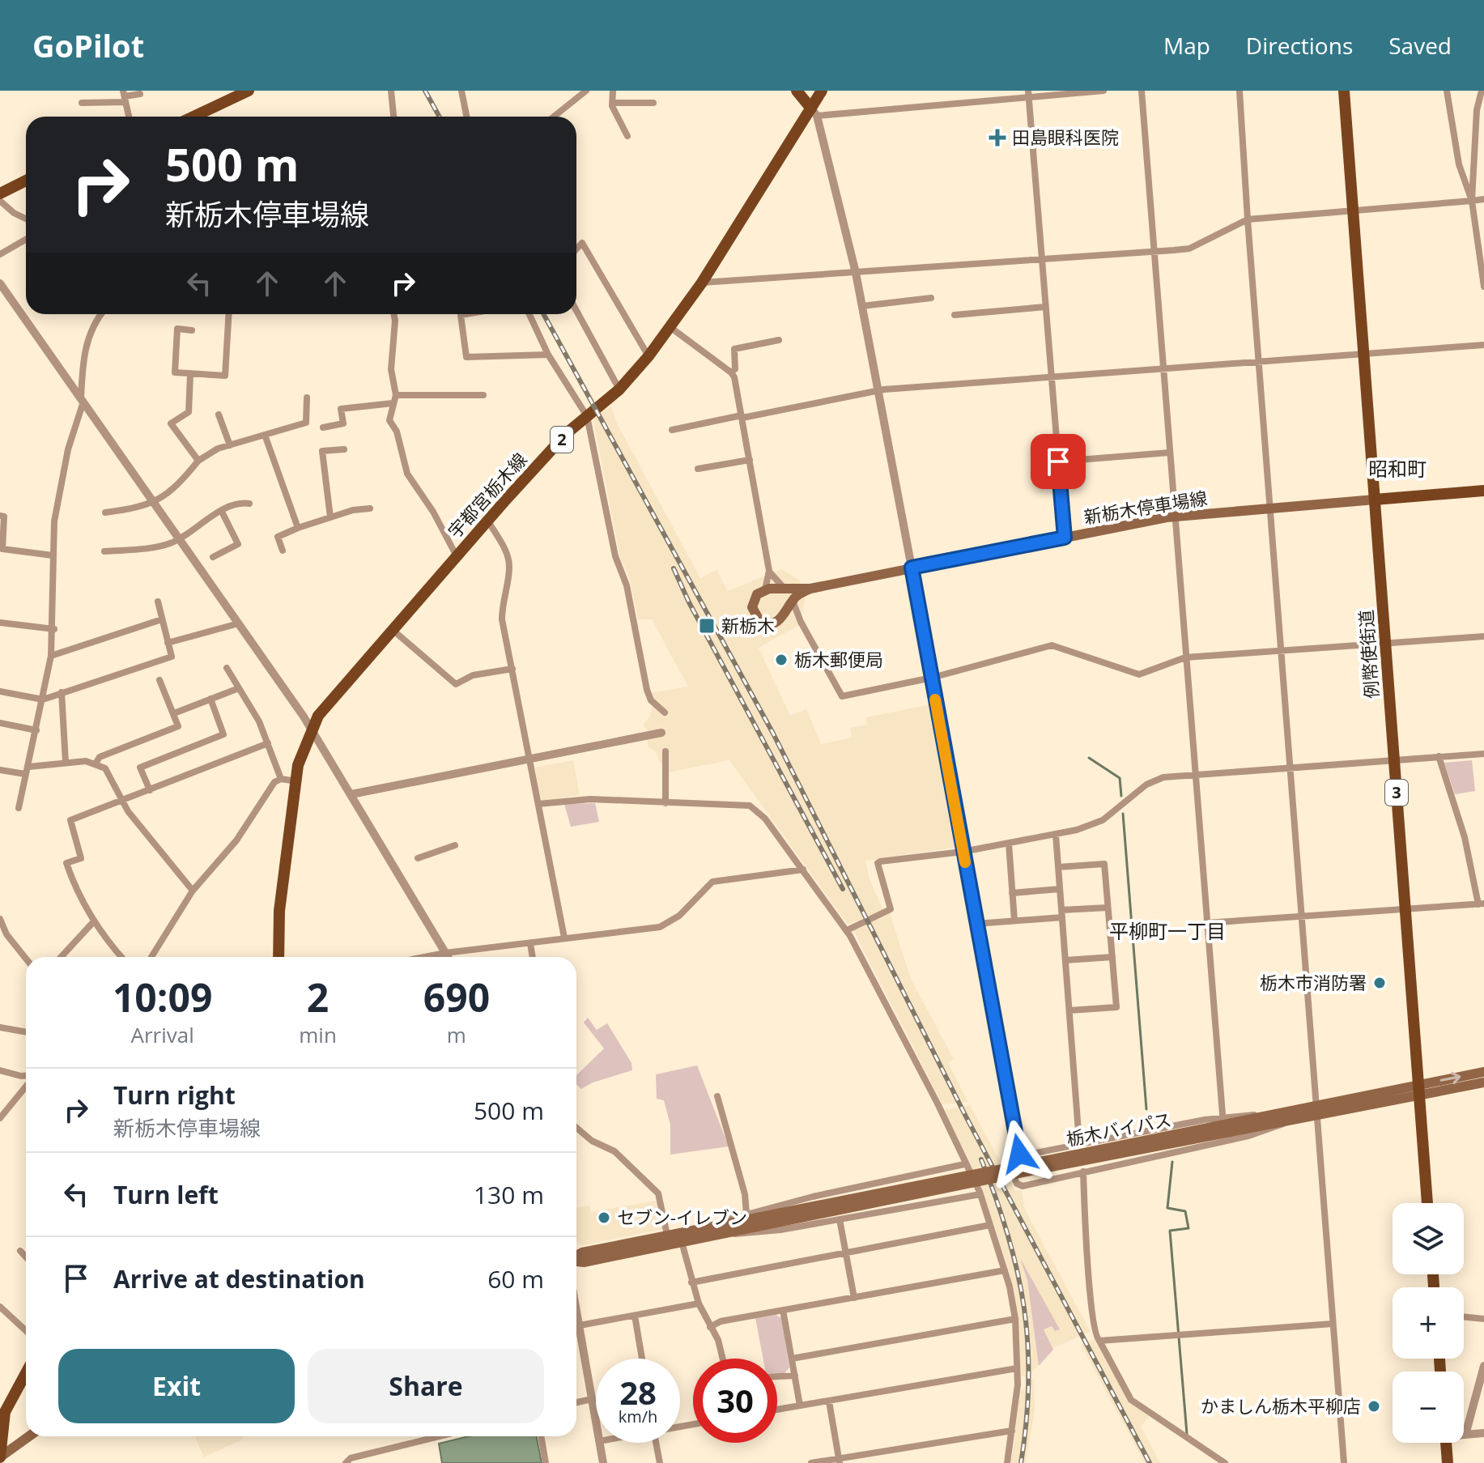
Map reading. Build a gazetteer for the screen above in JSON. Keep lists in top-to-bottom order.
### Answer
{
  "streets": {
    "main road": [
      "2",
      "宇都宮栃木線",
      "新栃木停車場線",
      "例幣使街道",
      "3",
      "栃木バイパス"
    ]
  },
  "crossings": [
    ["新栃木停車場線", "例幣使街道"],
    ["例幣使街道", "栃木バイパス"]
  ],
  "districts": ["昭和町", "平柳町一丁目"],
  "places": {
    "health": ["田島眼科医院"],
    "transit": ["新栃木"],
    "other": [
      "栃木郵便局",
      "栃木市消防署",
      "セブン-イレブン",
      "かましん栃木平柳店"
    ]
  },
  "page": {
    "header": "GoPilot",
    "nav": ["Map", "Directions", "Saved"],
    "turn": ["500 m", "新栃木停車場線"],
    "eta": [
      "10:09",
      "Arrival",
      "2",
      "min",
      "690",
      "m"
    ],
    "list": [
      {
        "name": "Turn right",
        "note": "新栃木停車場線",
        "value": "500 m"
      },
      {
        "name": "Turn left",
        "value": "130 m"
      },
      {
        "name": "Arrive at destination",
        "value": "60 m"
      }
    ],
    "map_buttons": ["+", "−"],
    "buttons": ["Exit", "Share"],
    "speed": "28 km/h",
    "limit": "30"
  }
}
